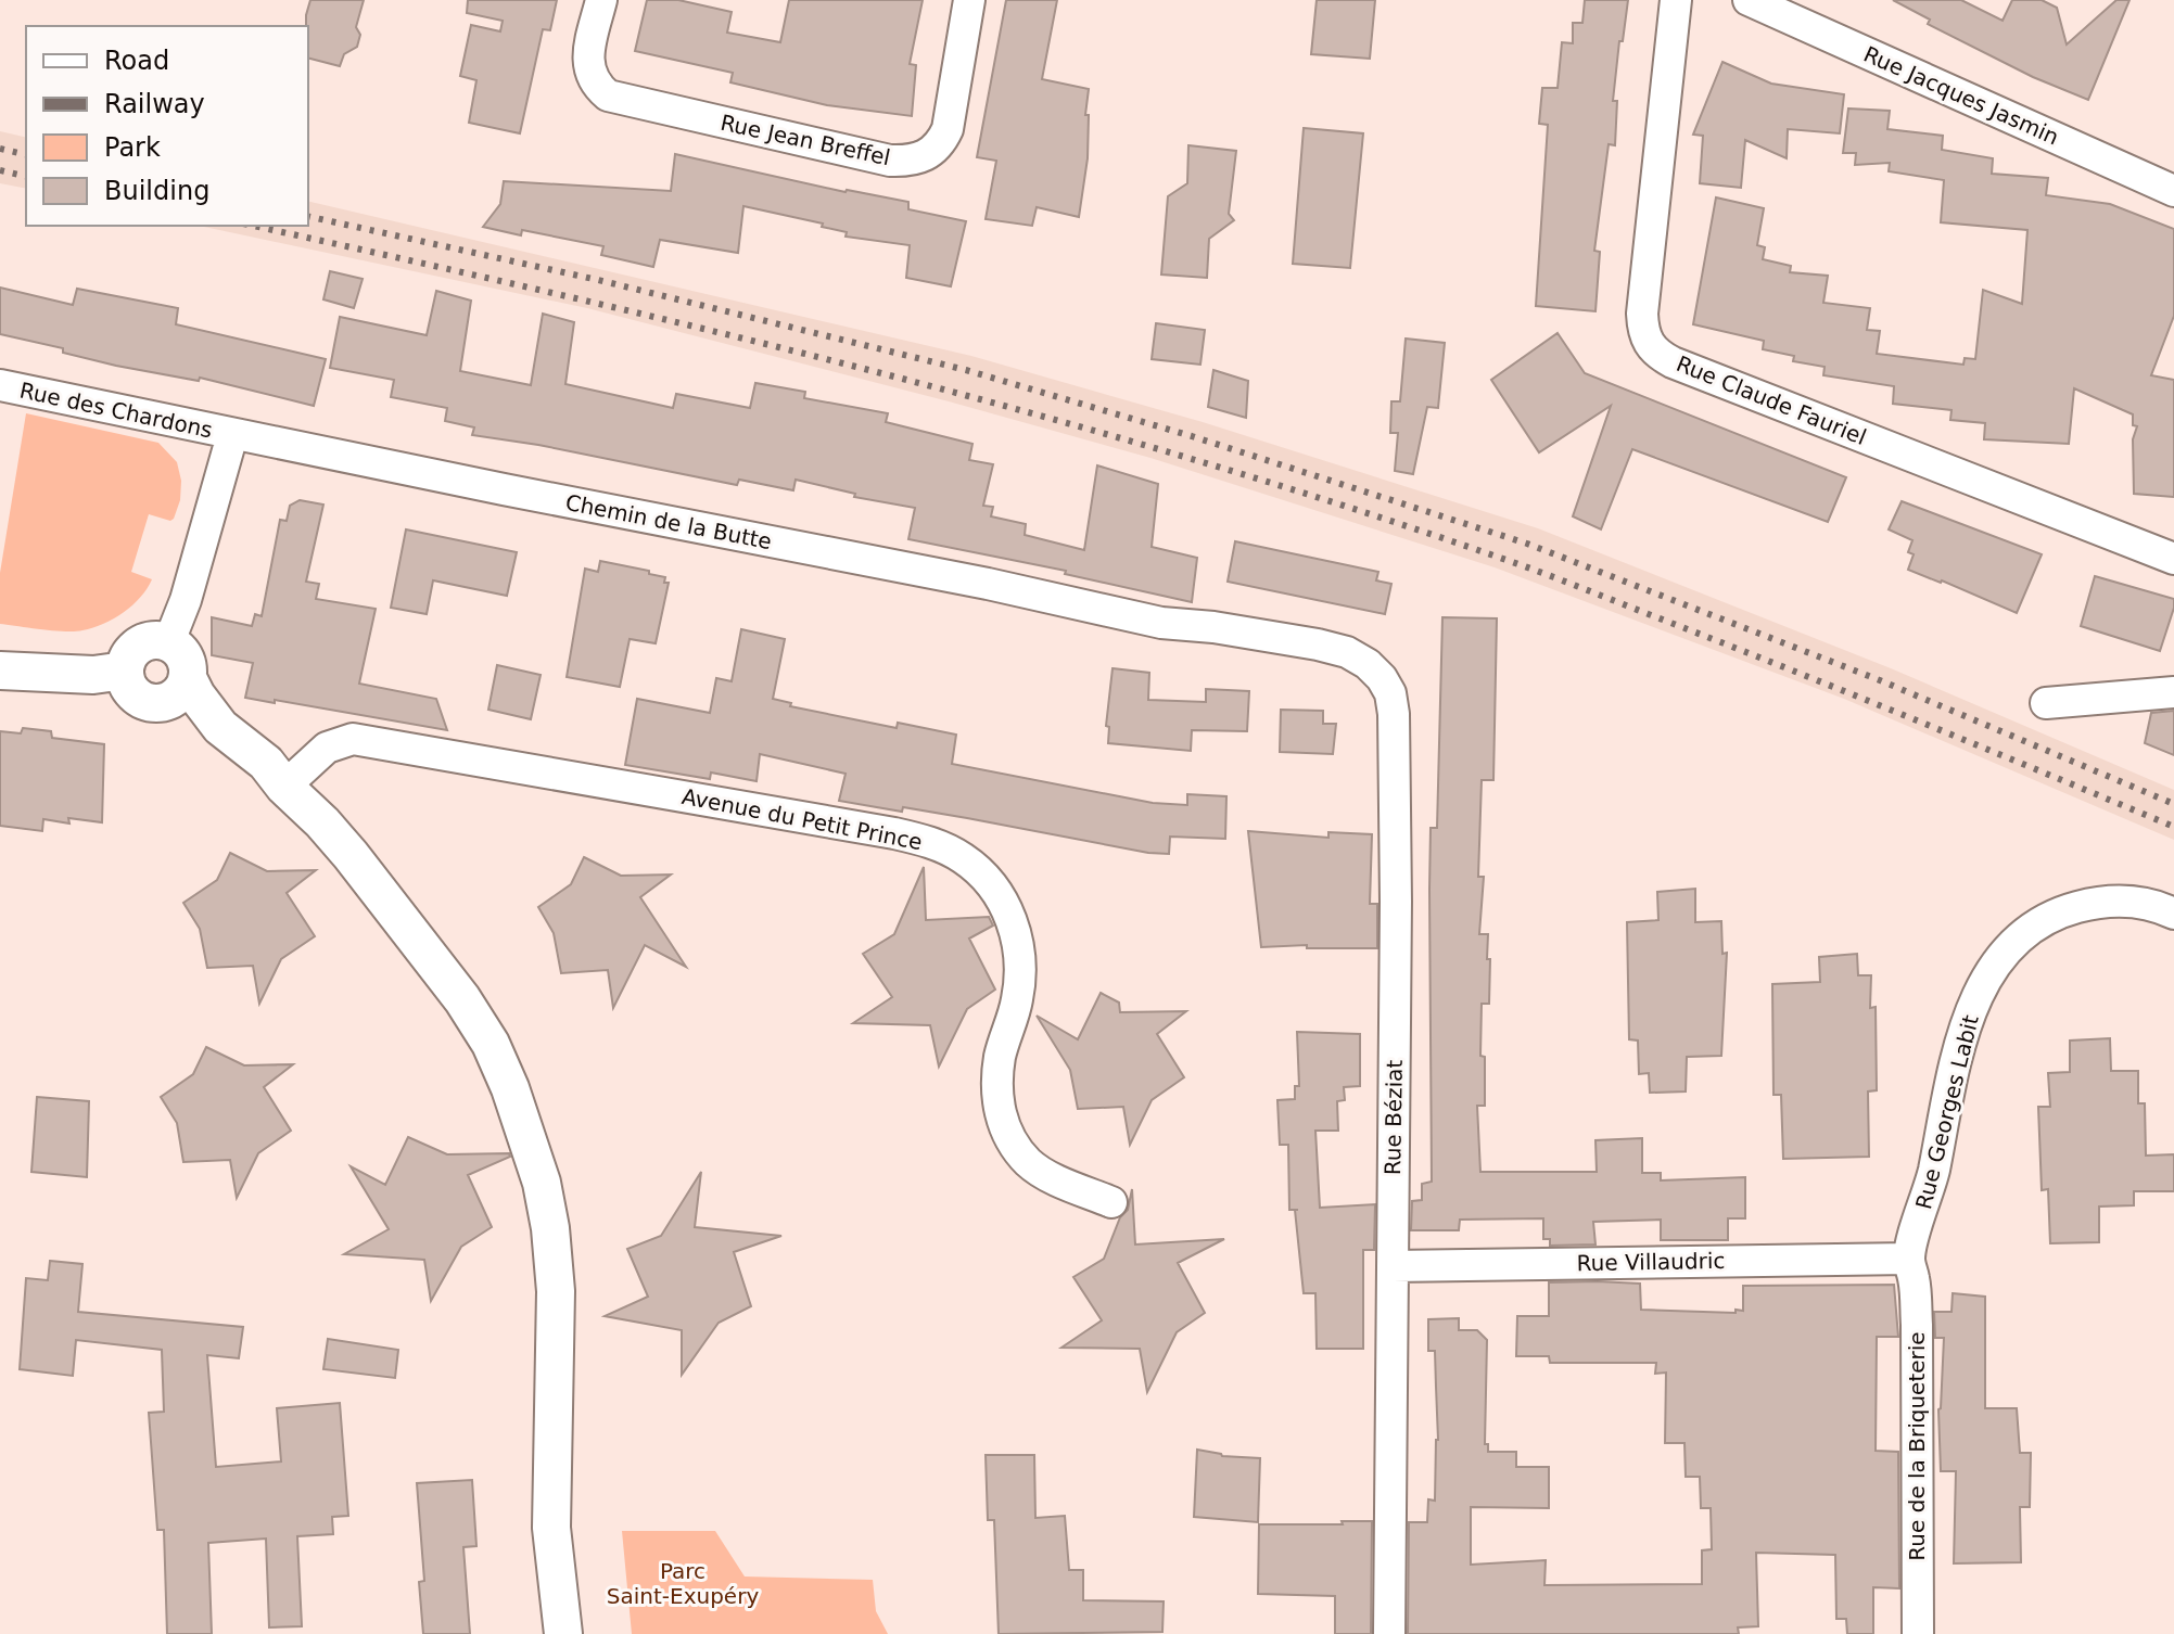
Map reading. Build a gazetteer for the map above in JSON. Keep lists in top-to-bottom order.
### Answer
{
  "streets": {
    "street": [
      "Rue Jacques Jasmin",
      "Rue Jean Breffel",
      "Rue Claude Fauriel",
      "Rue des Chardons",
      "Chemin de la Butte",
      "Avenue du Petit Prince",
      "Rue Georges Labit",
      "Rue Béziat",
      "Rue Villaudric",
      "Rue de la Briqueterie"
    ]
  },
  "crossings": [
    ["Rue des Chardons", "Chemin de la Butte"],
    ["Chemin de la Butte", "Rue Béziat"],
    ["Rue Georges Labit", "Rue Villaudric"],
    ["Rue Georges Labit", "Rue de la Briqueterie"],
    ["Rue Béziat", "Rue Villaudric"],
    ["Rue Villaudric", "Rue de la Briqueterie"]
  ],
  "parks": ["Parc Saint-Exupéry"],
  "legend": [
    "Road",
    "Railway",
    "Park",
    "Building"
  ]
}
